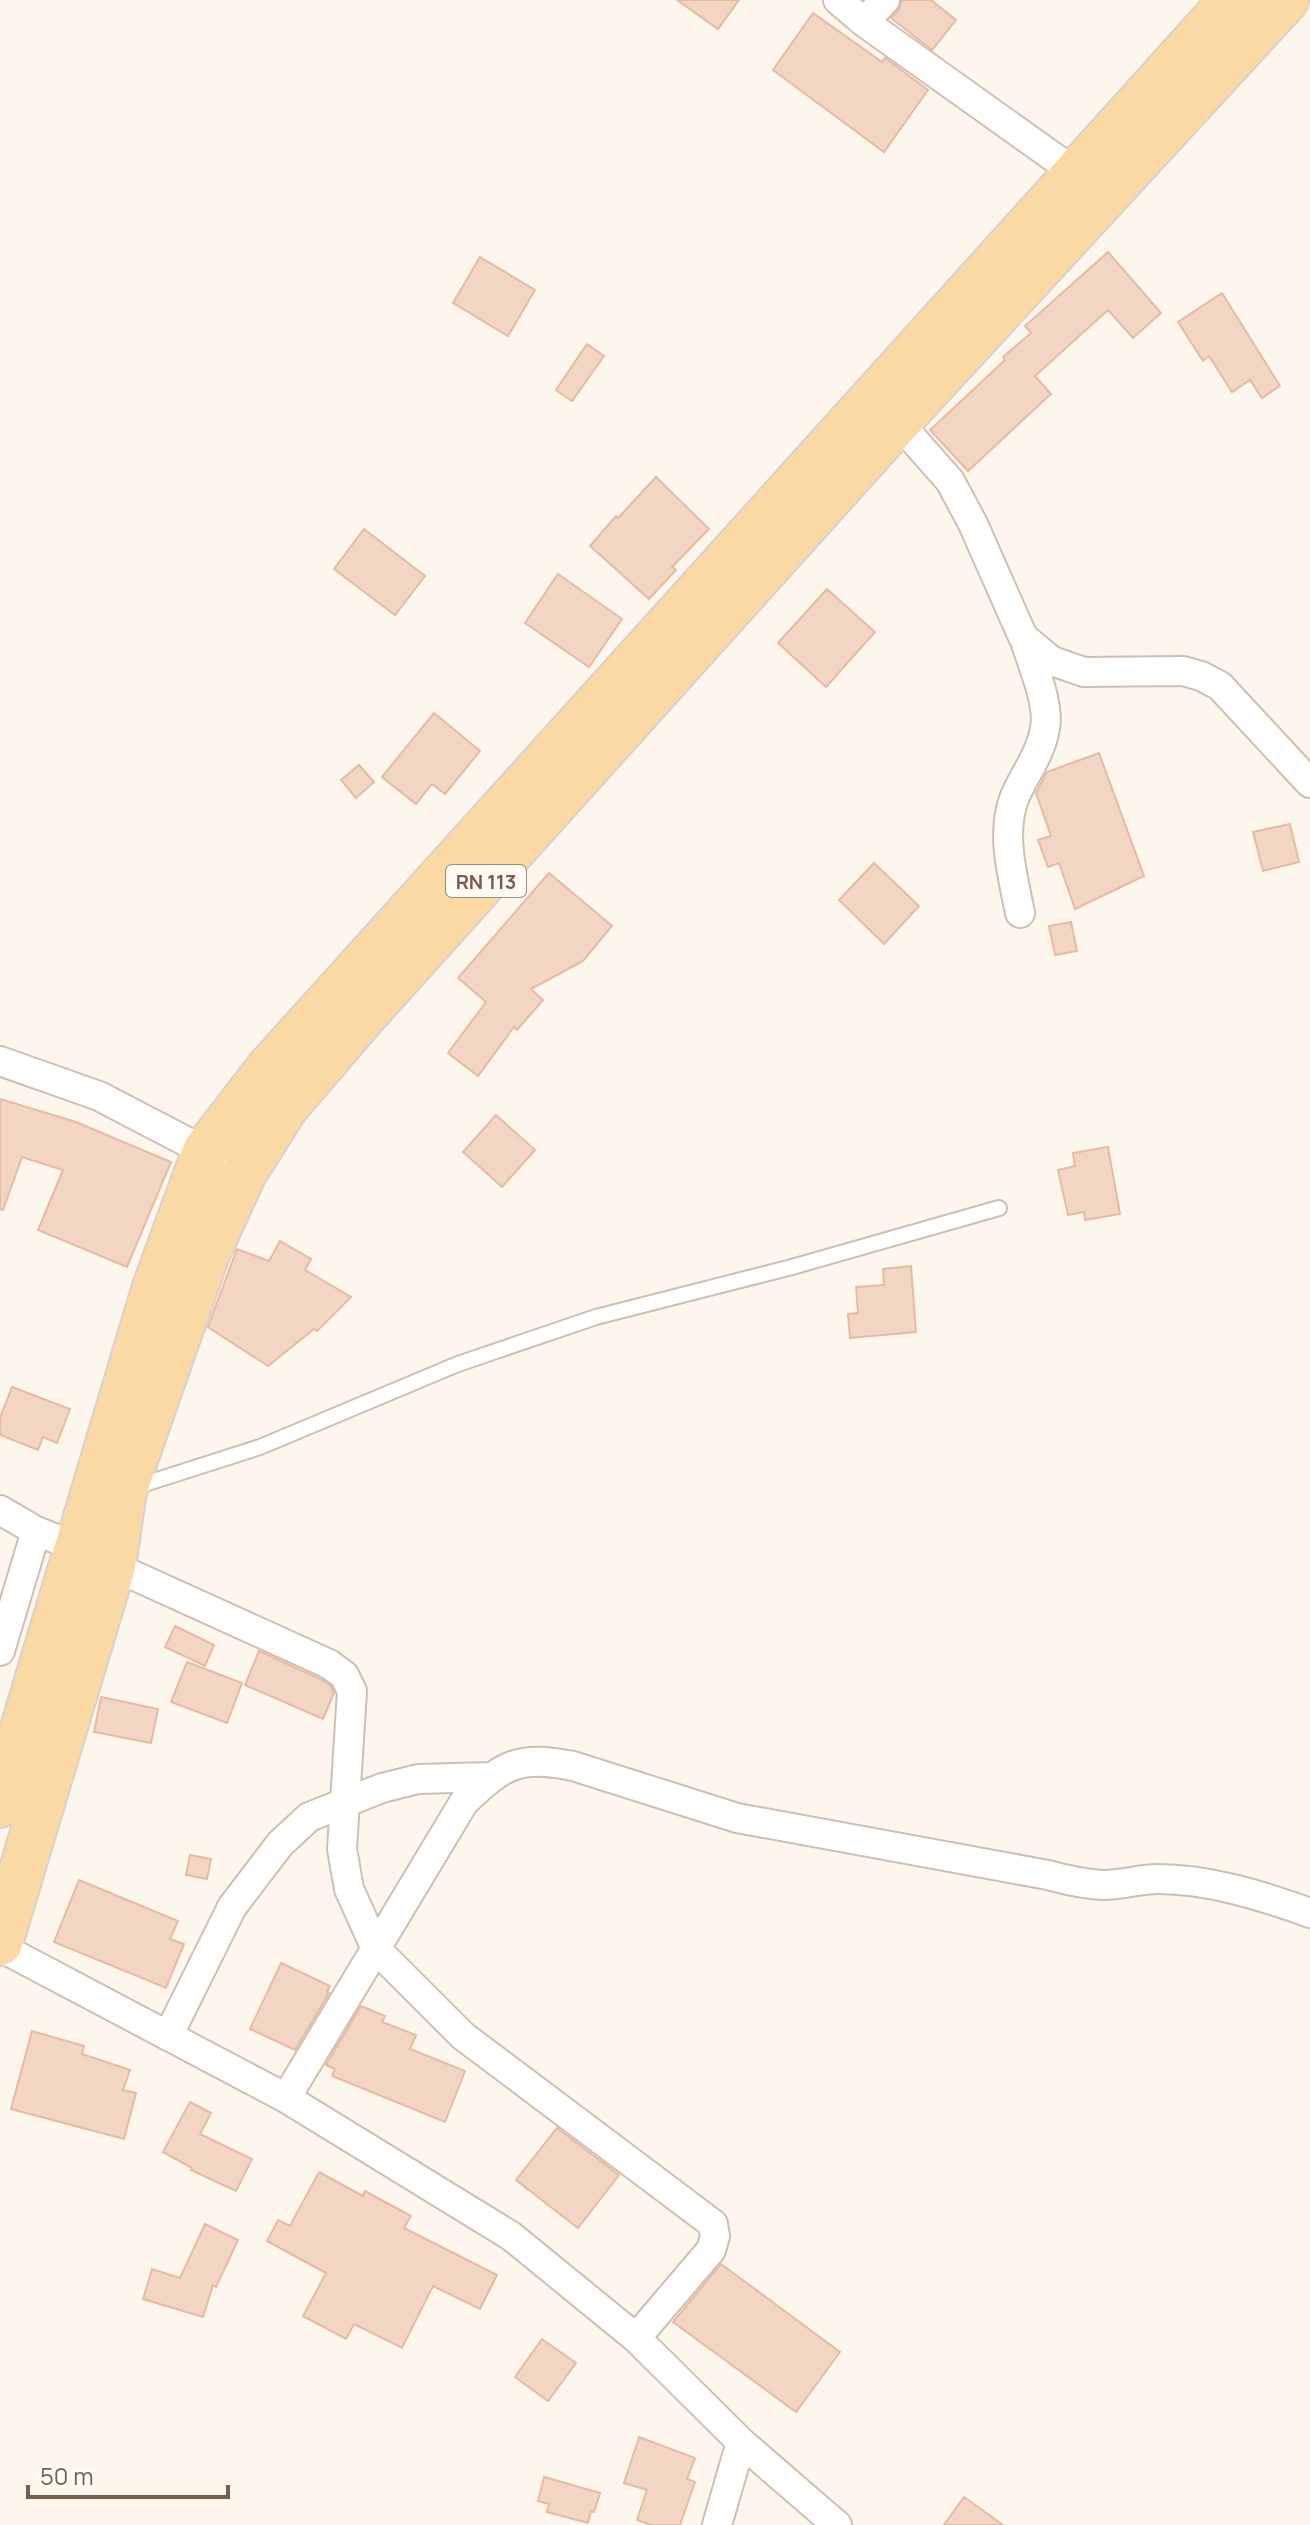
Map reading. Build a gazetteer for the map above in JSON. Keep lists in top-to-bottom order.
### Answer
{
  "streets": {
    "main road": ["RN 113"]
  },
  "scale_bar": "50 m"
}
